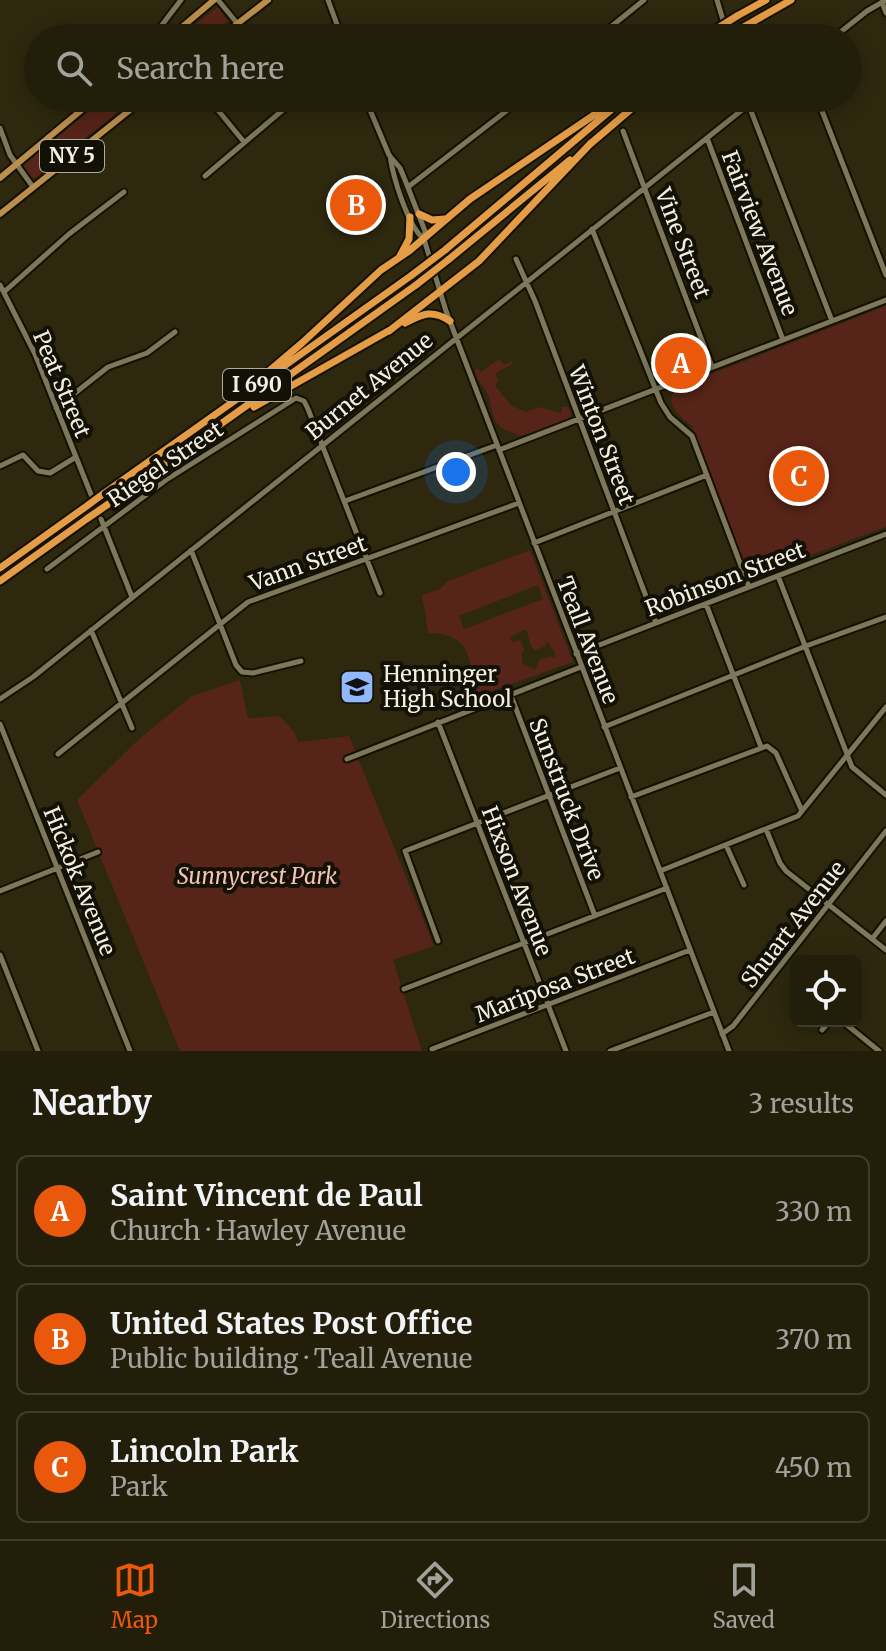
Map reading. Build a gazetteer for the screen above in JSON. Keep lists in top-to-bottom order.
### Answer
{
  "streets": {
    "highway": ["I 690"],
    "main road": ["NY 5"],
    "street": [
      "Fairview Avenue",
      "Vine Street",
      "Peat Street",
      "Burnet Avenue",
      "Winton Street",
      "Riegel Street",
      "Vann Street",
      "Robinson Street",
      "Teall Avenue",
      "Sunstruck Drive",
      "Hickok Avenue",
      "Hixson Avenue",
      "Shuart Avenue",
      "Mariposa Street"
    ]
  },
  "crossings": [
    ["Fairview Avenue", "Burnet Avenue"],
    ["Vine Street", "Burnet Avenue"],
    ["Burnet Avenue", "Winton Street"],
    ["Burnet Avenue", "Riegel Street"],
    ["Burnet Avenue", "Teall Avenue"],
    ["Winton Street", "Robinson Street"],
    ["Vann Street", "Teall Avenue"],
    ["Robinson Street", "Teall Avenue"],
    ["Teall Avenue", "Shuart Avenue"],
    ["Teall Avenue", "Mariposa Street"],
    ["Hixson Avenue", "Mariposa Street"]
  ],
  "parks": ["Sunnycrest Park"],
  "places": {
    "school or university": ["Henninger High School"]
  },
  "page": {
    "search": "Search here",
    "pins": ["B", "A", "C"],
    "heading": ["Nearby", "3 results"],
    "list": [
      {
        "mark": "A",
        "name": "Saint Vincent de Paul",
        "note": "Church · Hawley Avenue",
        "value": "330 m"
      },
      {
        "mark": "B",
        "name": "United States Post Office",
        "note": "Public building · Teall Avenue",
        "value": "370 m"
      },
      {
        "mark": "C",
        "name": "Lincoln Park",
        "note": "Park",
        "value": "450 m"
      }
    ],
    "nav": ["Map", "Directions", "Saved"]
  }
}
